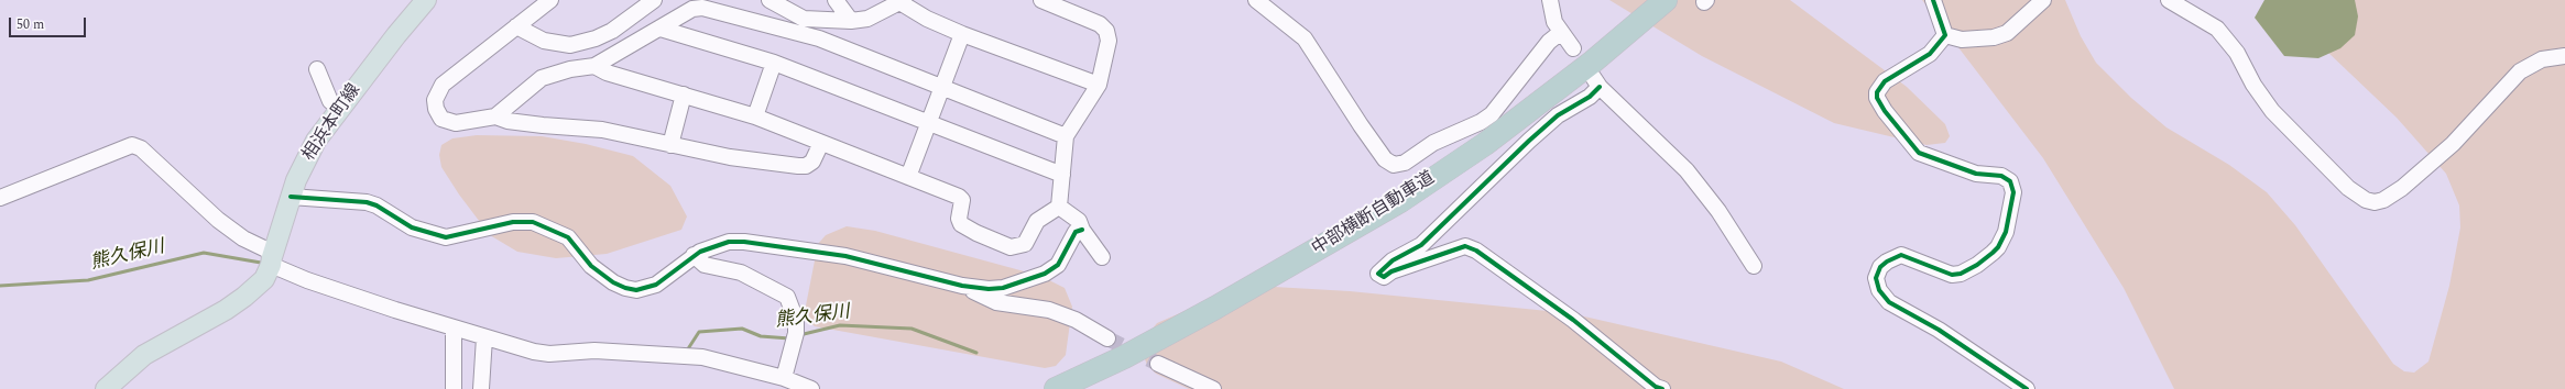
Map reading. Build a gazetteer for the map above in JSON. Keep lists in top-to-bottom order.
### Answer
{
  "streets": {
    "highway": ["中部横断自動車道"],
    "main road": ["相浜本町線"]
  },
  "water": ["熊久保川"],
  "scale_bar": "50 m"
}
